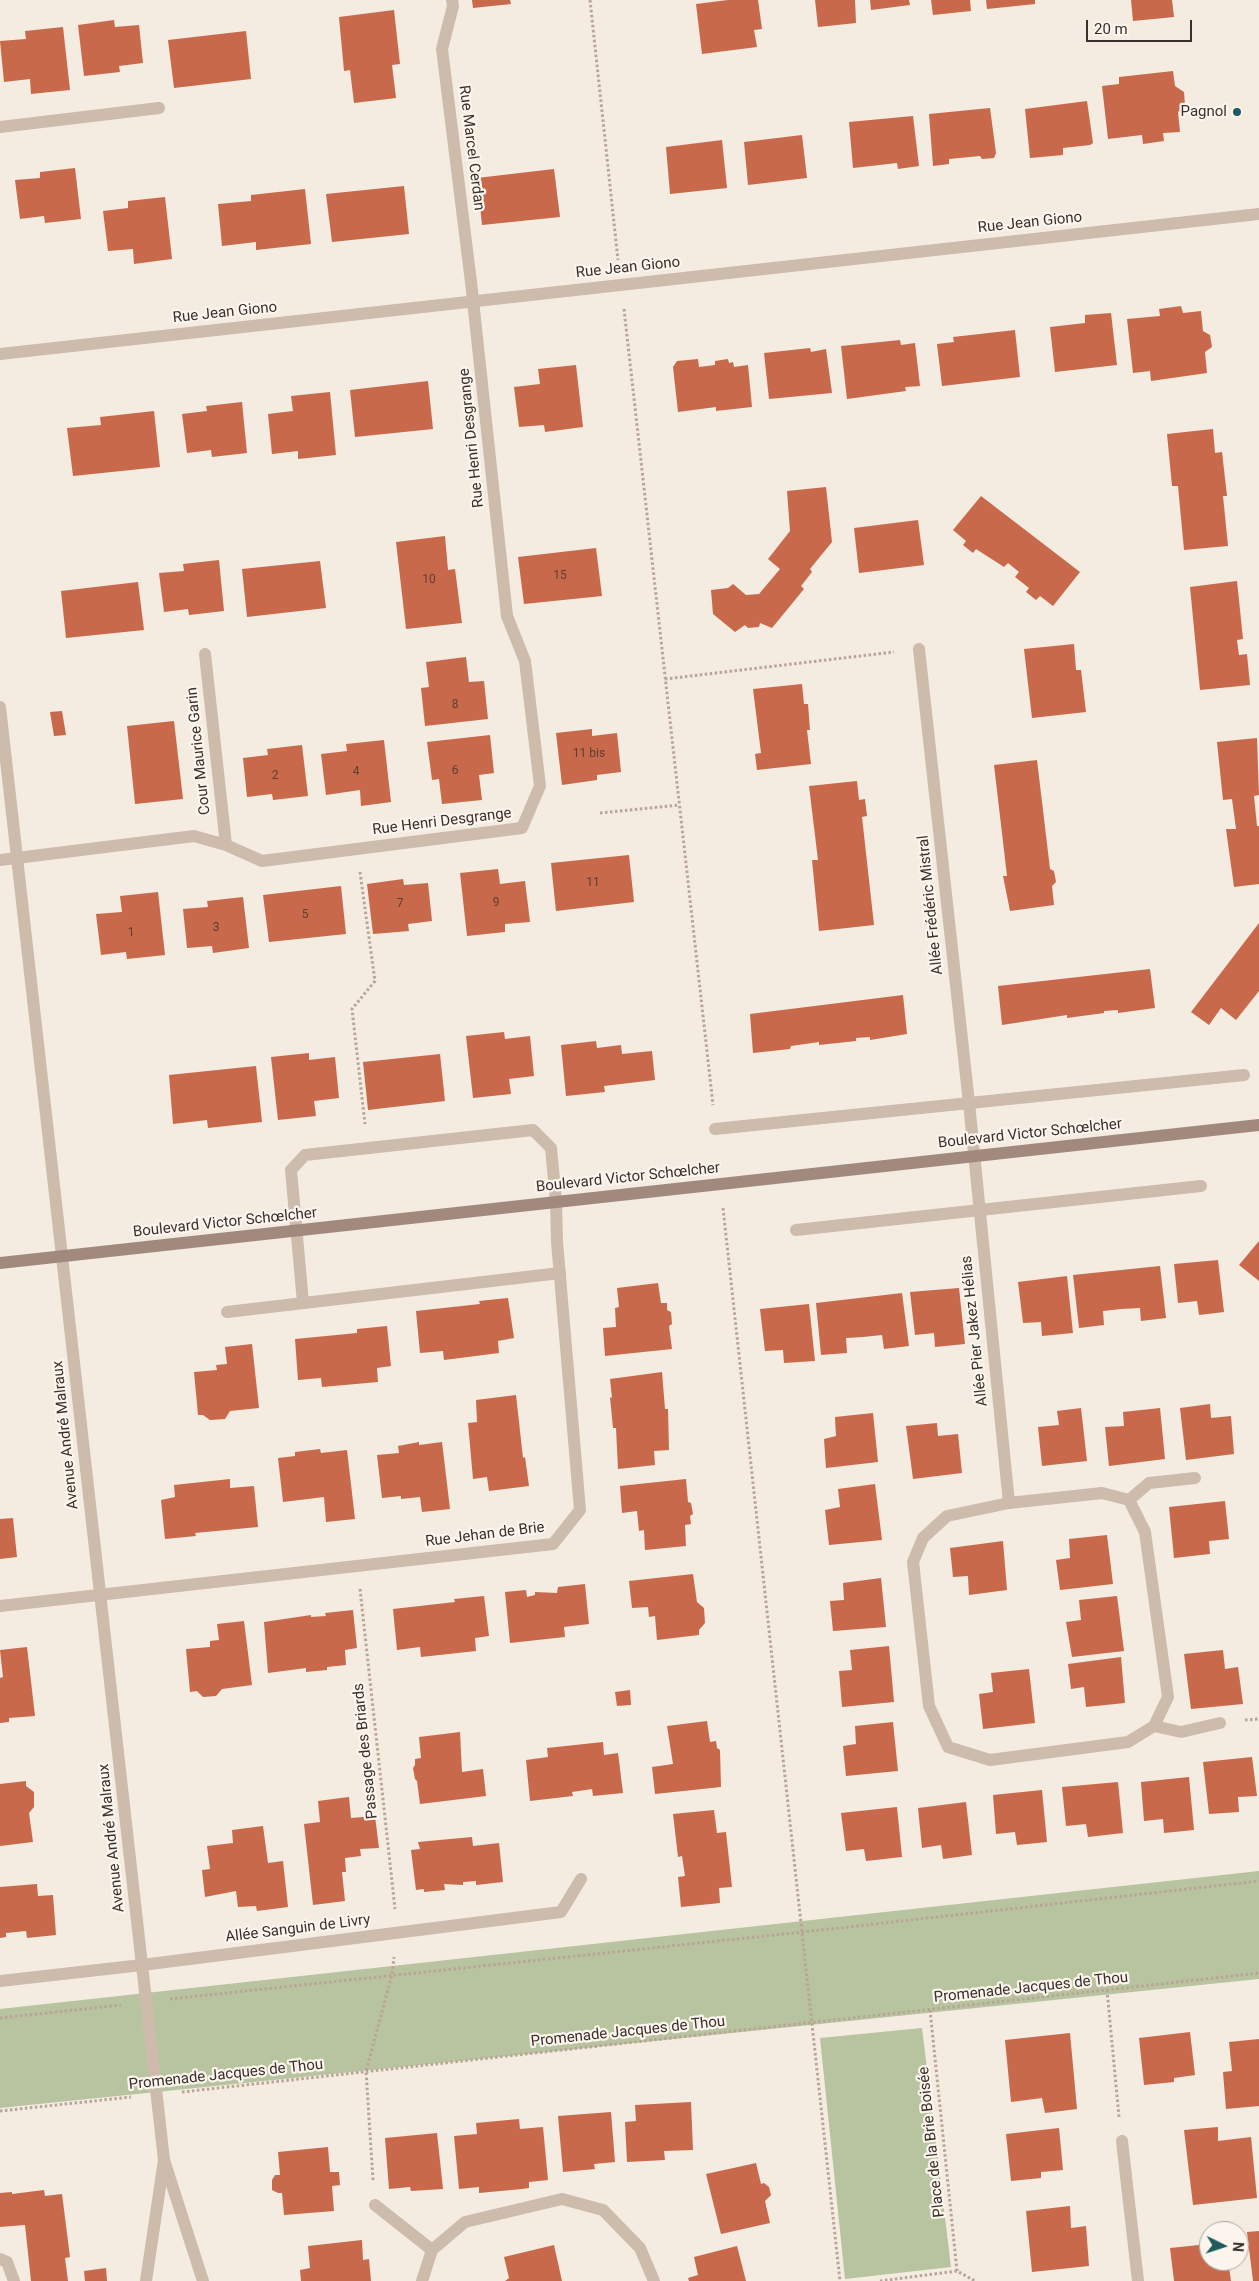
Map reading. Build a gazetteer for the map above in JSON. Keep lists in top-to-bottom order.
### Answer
{
  "streets": {
    "main road": ["Boulevard Victor Schœlcher"],
    "street": [
      "Rue Marcel Cerdan",
      "Rue Jean Giono",
      "Rue Henri Desgrange",
      "Cour Maurice Garin",
      "Allée Frédéric Mistral",
      "Allée Pier Jakez Hélias",
      "Avenue André Malraux",
      "Rue Jehan de Brie",
      "Allée Sanguin de Livry"
    ],
    "path": ["Passage des Briards", "Promenade Jacques de Thou", "Place de la Brie Boisée"]
  },
  "crossings": [
    ["Rue Marcel Cerdan", "Rue Jean Giono"],
    ["Rue Marcel Cerdan", "Rue Henri Desgrange"],
    ["Rue Jean Giono", "Rue Henri Desgrange"],
    ["Rue Henri Desgrange", "Cour Maurice Garin"],
    ["Rue Henri Desgrange", "Avenue André Malraux"],
    ["Allée Frédéric Mistral", "Boulevard Victor Schœlcher"],
    ["Allée Frédéric Mistral", "Allée Pier Jakez Hélias"],
    ["Boulevard Victor Schœlcher", "Allée Pier Jakez Hélias"],
    ["Boulevard Victor Schœlcher", "Avenue André Malraux"],
    ["Boulevard Victor Schœlcher", "Rue Jehan de Brie"],
    ["Avenue André Malraux", "Rue Jehan de Brie"],
    ["Avenue André Malraux", "Allée Sanguin de Livry"],
    ["Avenue André Malraux", "Promenade Jacques de Thou"],
    ["Rue Jehan de Brie", "Passage des Briards"],
    ["Passage des Briards", "Allée Sanguin de Livry"],
    ["Passage des Briards", "Promenade Jacques de Thou"],
    ["Promenade Jacques de Thou", "Place de la Brie Boisée"]
  ],
  "places": ["Pagnol"],
  "house_numbers": [
    "15",
    "10",
    "8",
    "11 bis",
    "6",
    "4",
    "2",
    "11",
    "9",
    "7",
    "5",
    "3",
    "1"
  ],
  "scale_bar": "20 m",
  "north": "right"
}
